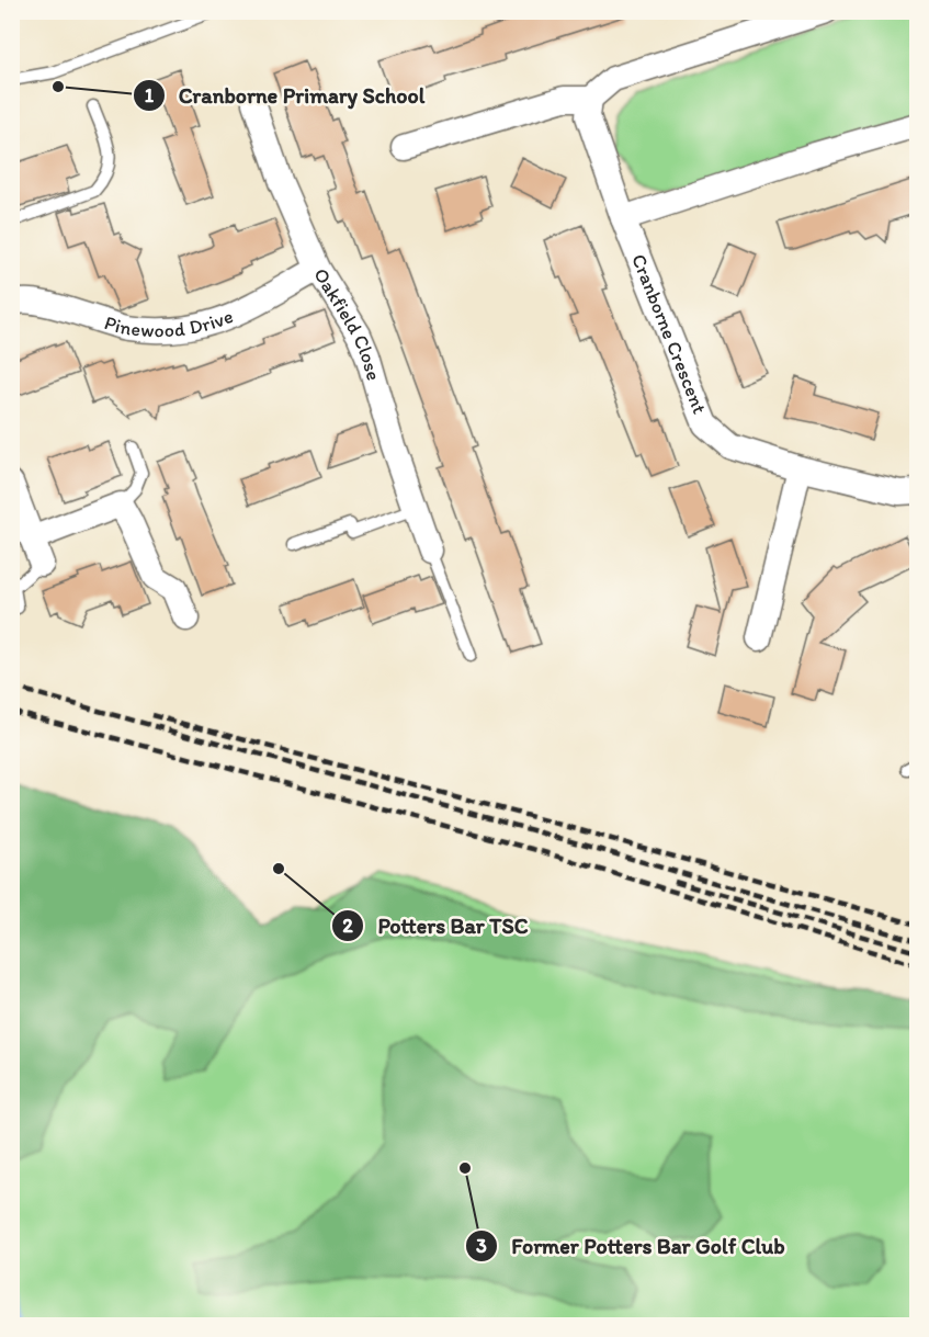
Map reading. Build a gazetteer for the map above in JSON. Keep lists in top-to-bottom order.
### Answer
{
  "streets": {
    "street": ["Pinewood Drive", "Oakfield Close", "Cranborne Crescent"]
  },
  "crossings": [
    ["Pinewood Drive", "Oakfield Close"]
  ],
  "places": ["Cranborne Primary School", "Potters Bar TSC", "Former Potters Bar Golf Club"]
}
